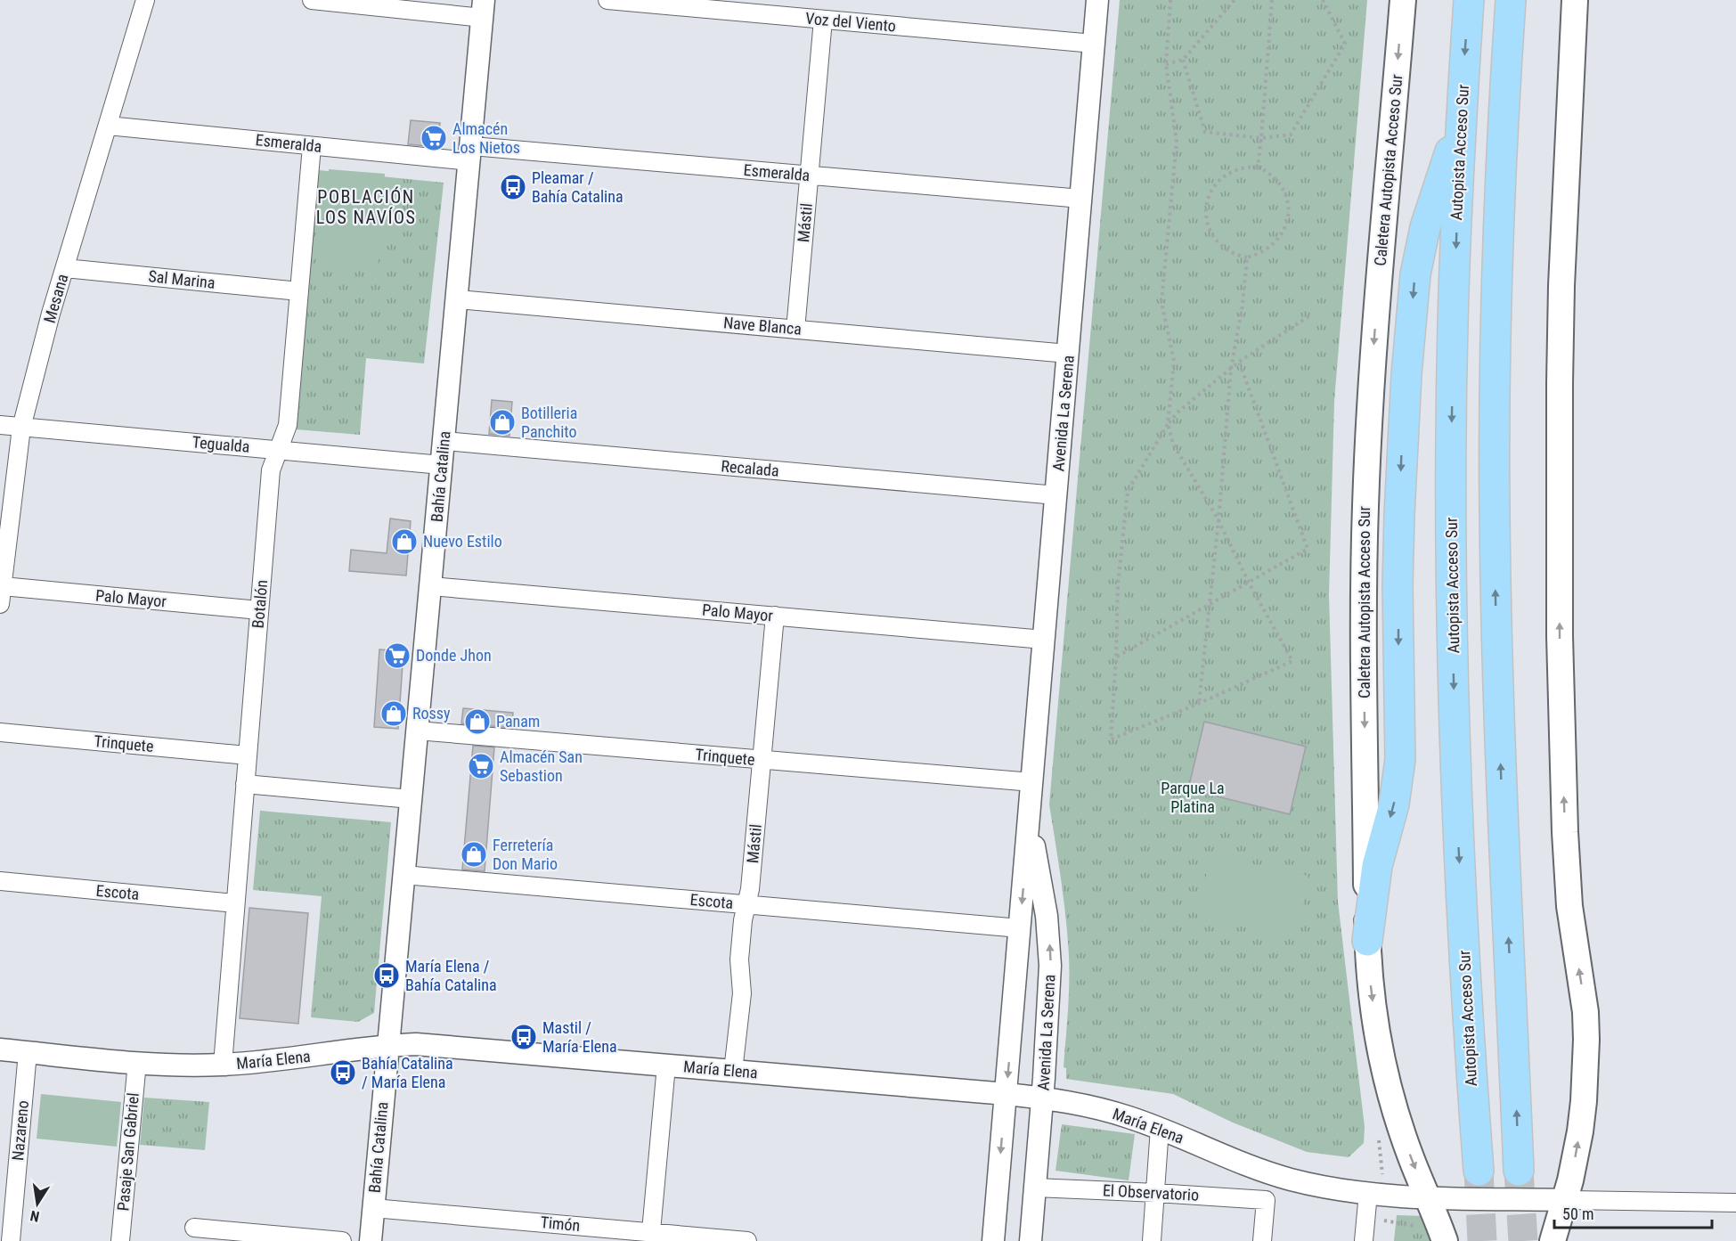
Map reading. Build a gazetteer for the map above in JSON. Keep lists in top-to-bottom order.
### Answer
{
  "streets": {
    "highway": ["Autopista Acceso Sur"],
    "main road": ["Caletera Autopista Acceso Sur"],
    "street": [
      "Voz del Viento",
      "Esmeralda",
      "Mástil",
      "Sal Marina",
      "Mesana",
      "Nave Blanca",
      "Avenida La Serena",
      "Tegualda",
      "Recalada",
      "Bahía Catalina",
      "Palo Mayor",
      "Botalón",
      "Trinquete",
      "Escota",
      "María Elena",
      "Nazareno",
      "Pasaje San Gabriel",
      "El Observatorio",
      "Timón"
    ]
  },
  "crossings": [
    ["Voz del Viento", "Mástil"],
    ["Voz del Viento", "Avenida La Serena"],
    ["Esmeralda", "Mástil"],
    ["Esmeralda", "Mesana"],
    ["Esmeralda", "Avenida La Serena"],
    ["Esmeralda", "Bahía Catalina"],
    ["Esmeralda", "Botalón"],
    ["Caletera Autopista Acceso Sur", "María Elena"],
    ["Mástil", "Nave Blanca"],
    ["Mástil", "Palo Mayor"],
    ["Mástil", "Trinquete"],
    ["Mástil", "Escota"],
    ["Mástil", "María Elena"],
    ["Sal Marina", "Mesana"],
    ["Sal Marina", "Botalón"],
    ["Mesana", "Tegualda"],
    ["Mesana", "Palo Mayor"],
    ["Nave Blanca", "Avenida La Serena"],
    ["Nave Blanca", "Bahía Catalina"],
    ["Avenida La Serena", "Recalada"],
    ["Avenida La Serena", "Palo Mayor"],
    ["Avenida La Serena", "Trinquete"],
    ["Avenida La Serena", "Escota"],
    ["Avenida La Serena", "María Elena"],
    ["Avenida La Serena", "El Observatorio"],
    ["Tegualda", "Bahía Catalina"],
    ["Tegualda", "Botalón"],
    ["Recalada", "Bahía Catalina"],
    ["Bahía Catalina", "Palo Mayor"],
    ["Bahía Catalina", "Trinquete"],
    ["Bahía Catalina", "Escota"],
    ["Bahía Catalina", "María Elena"],
    ["Bahía Catalina", "Timón"],
    ["Palo Mayor", "Botalón"],
    ["Botalón", "Trinquete"],
    ["Botalón", "Escota"],
    ["Botalón", "María Elena"],
    ["María Elena", "Nazareno"],
    ["María Elena", "Pasaje San Gabriel"]
  ],
  "districts": ["POBLACIÓN LOS NAVÍOS"],
  "parks": ["Parque La Platina"],
  "places": {
    "supermarket": ["Almacén Los Nietos", "Donde Jhon", "Almacén San Sebastion"],
    "bus stop": [
      "Pleamar / Bahía Catalina",
      "María Elena / Bahía Catalina",
      "Mastil / María Elena",
      "Bahía Catalina / María Elena"
    ],
    "shop": [
      "Botilleria Panchito",
      "Nuevo Estilo",
      "Rossy",
      "Panam",
      "Ferretería Don Mario"
    ]
  },
  "scale_bar": "50 m",
  "north": "bottom"
}
